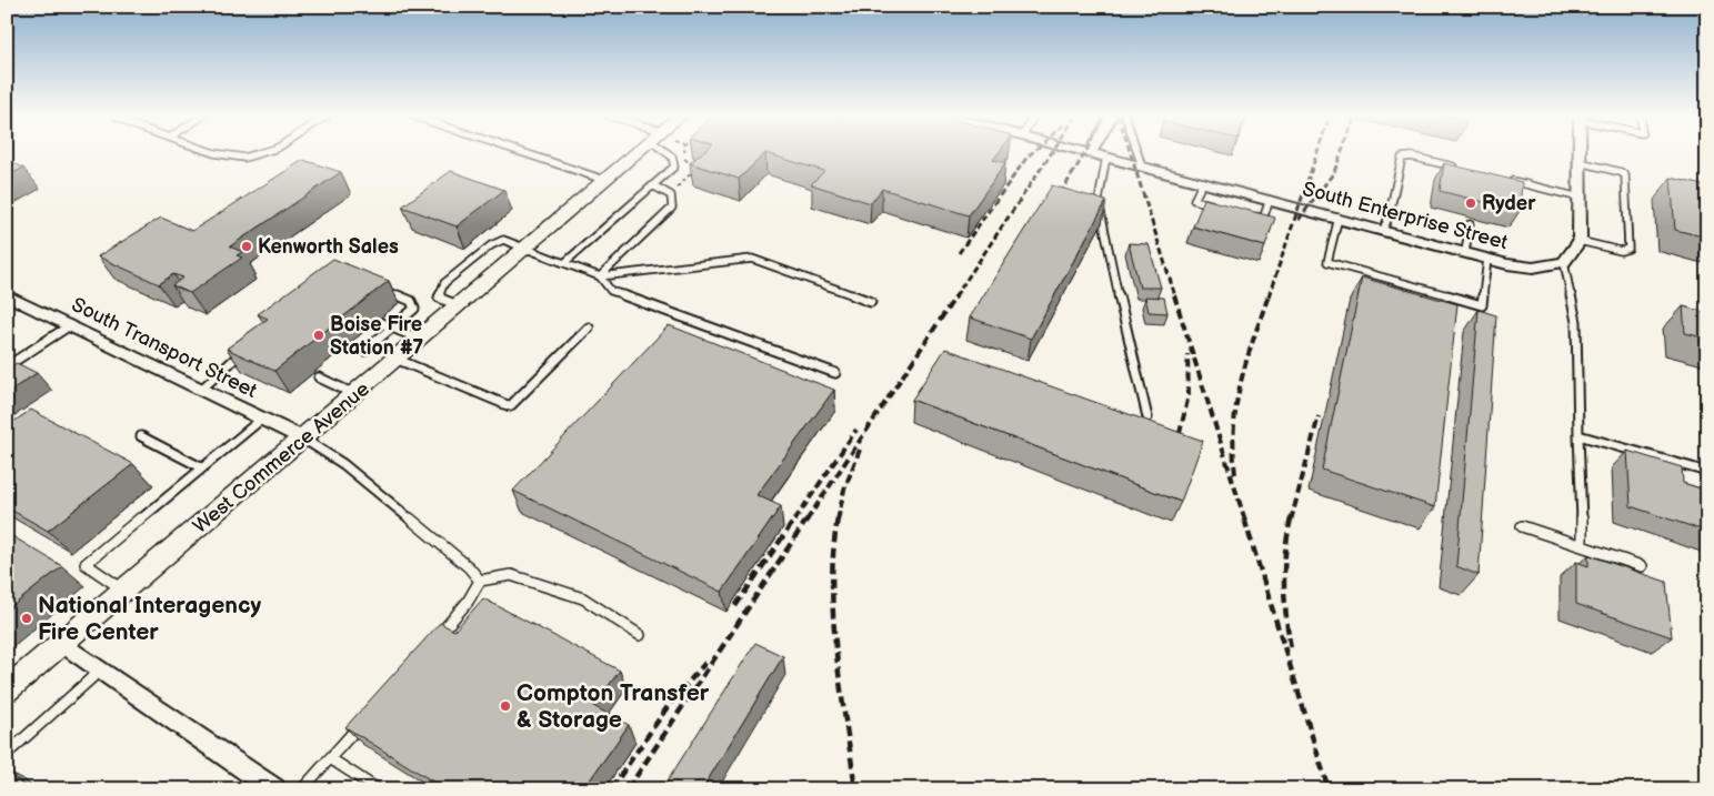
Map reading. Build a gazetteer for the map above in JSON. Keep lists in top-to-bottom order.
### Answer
{
  "streets": {
    "street": ["South Enterprise Street", "South Transport Street", "West Commerce Avenue"]
  },
  "crossings": [
    ["South Transport Street", "West Commerce Avenue"]
  ],
  "places": [
    "Ryder",
    "Kenworth Sales",
    "Boise Fire Station #7",
    "National Interagency Fire Center",
    "Compton Transfer & Storage"
  ]
}
